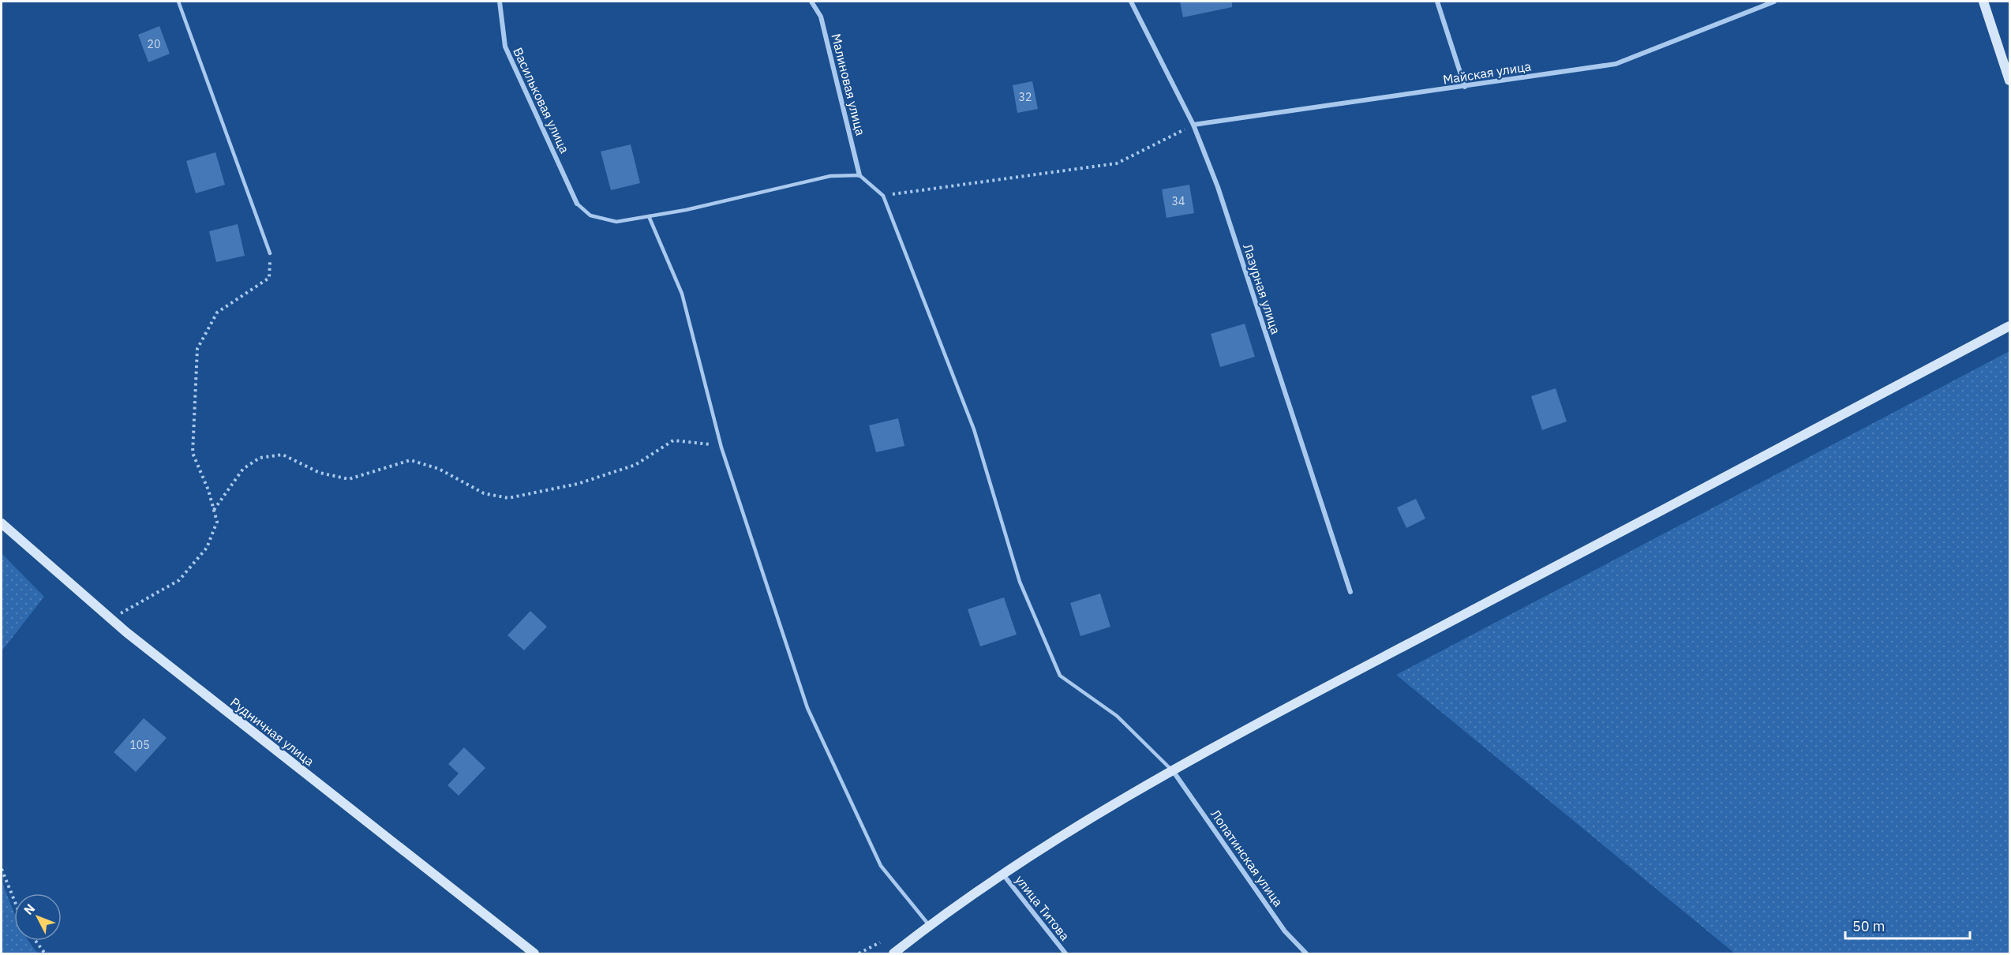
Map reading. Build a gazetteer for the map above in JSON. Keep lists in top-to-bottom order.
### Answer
{
  "streets": {
    "main road": ["Рудничная улица"],
    "street": [
      "Майская улица",
      "Малиновая улица",
      "Васильковая улица",
      "Лазурная улица",
      "Лопатинская улица",
      "улица Титова"
    ]
  },
  "crossings": [
    ["Майская улица", "Лазурная улица"]
  ],
  "house_numbers": [
    "20",
    "32",
    "34",
    "105"
  ],
  "scale_bar": "50 m",
  "north": "top left"
}
